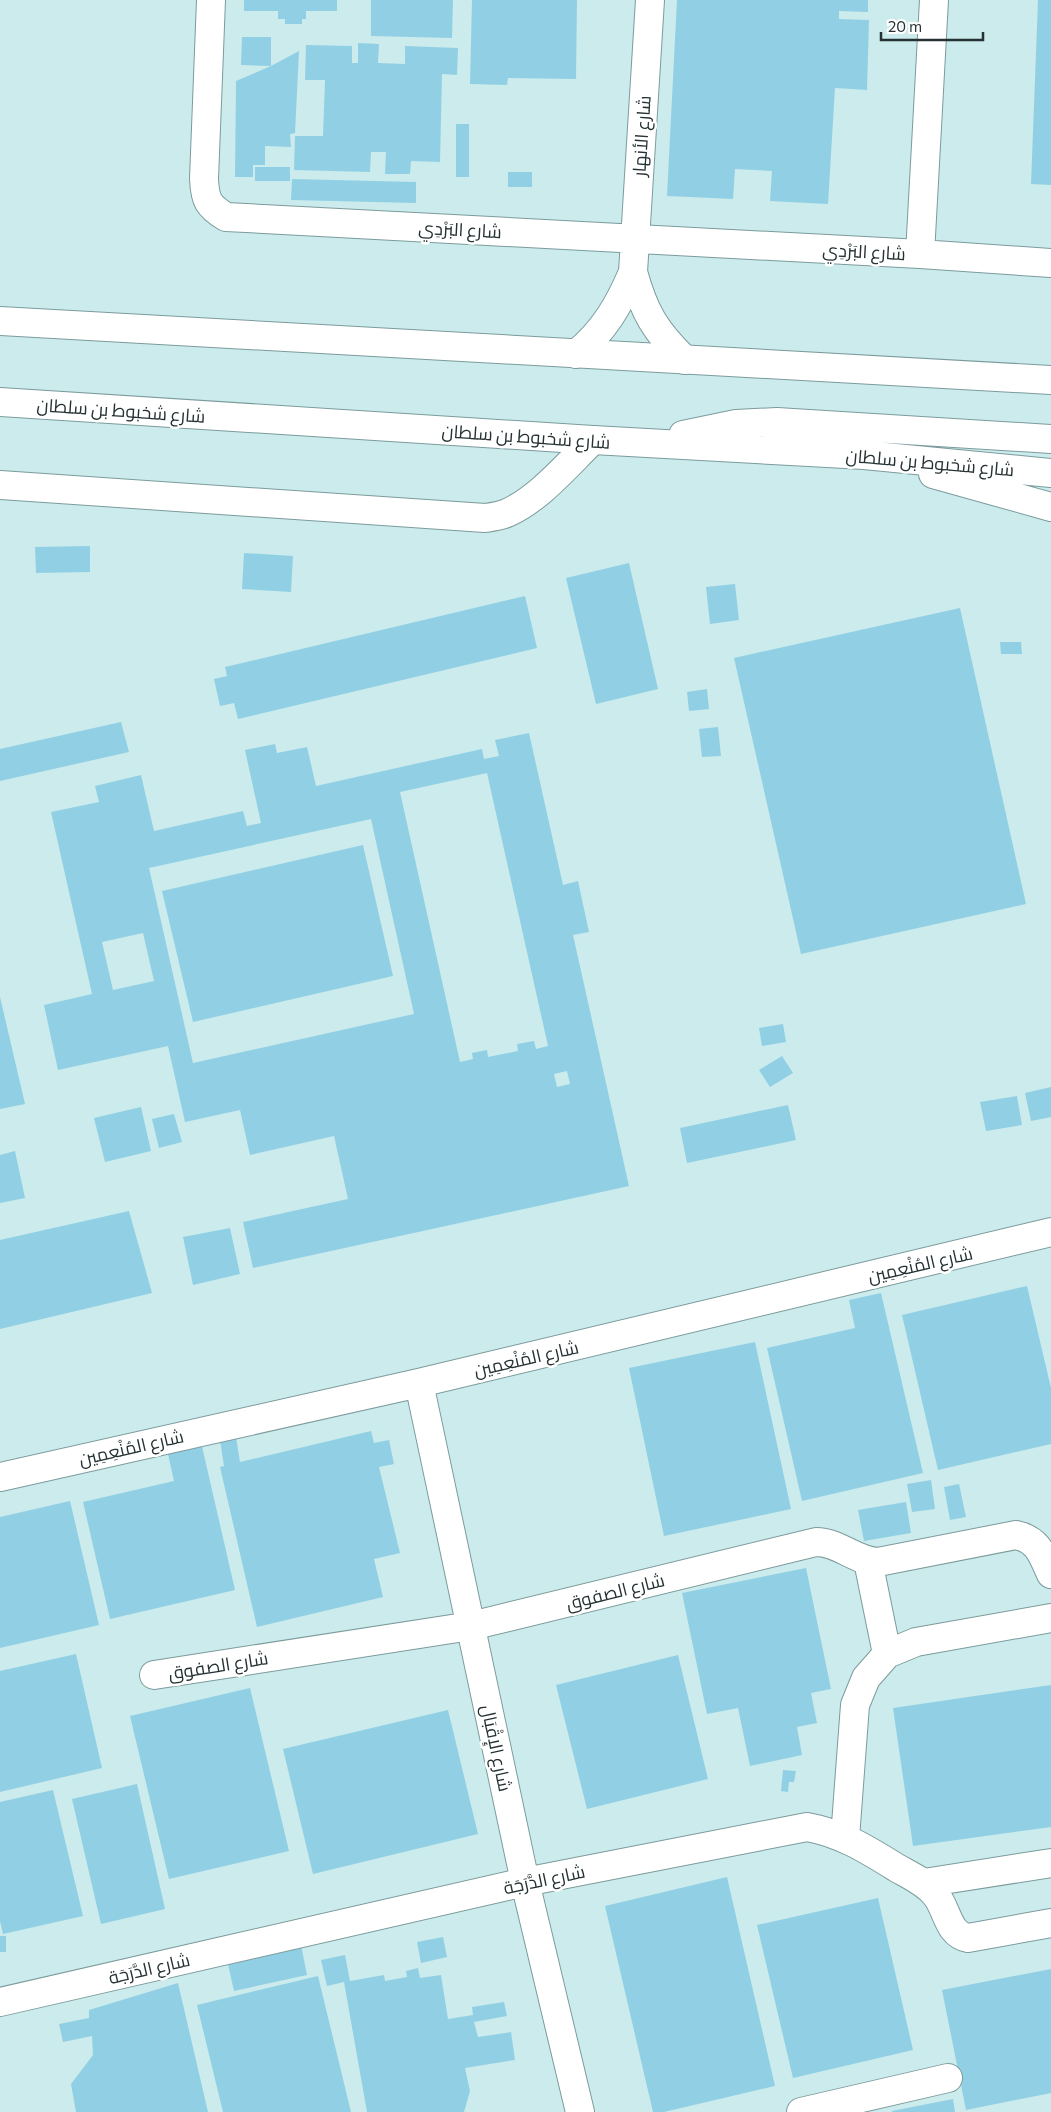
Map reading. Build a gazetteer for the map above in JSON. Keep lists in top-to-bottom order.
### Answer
{
  "streets": {
    "street": [
      "شارع الأنهار",
      "شارع البَرْدِي",
      "شارع شخبوط بن سلطان",
      "شارع المُنْعِمِين",
      "شارع الصفوق",
      "شارع الإِقْبَال",
      "شارع الدَّرَجَة"
    ]
  },
  "crossings": [
    ["شارع الأنهار", "شارع البَرْدِي"],
    ["شارع المُنْعِمِين", "شارع الإِقْبَال"],
    ["شارع الصفوق", "شارع الإِقْبَال"],
    ["شارع الإِقْبَال", "شارع الدَّرَجَة"]
  ],
  "scale_bar": "20 m"
}
